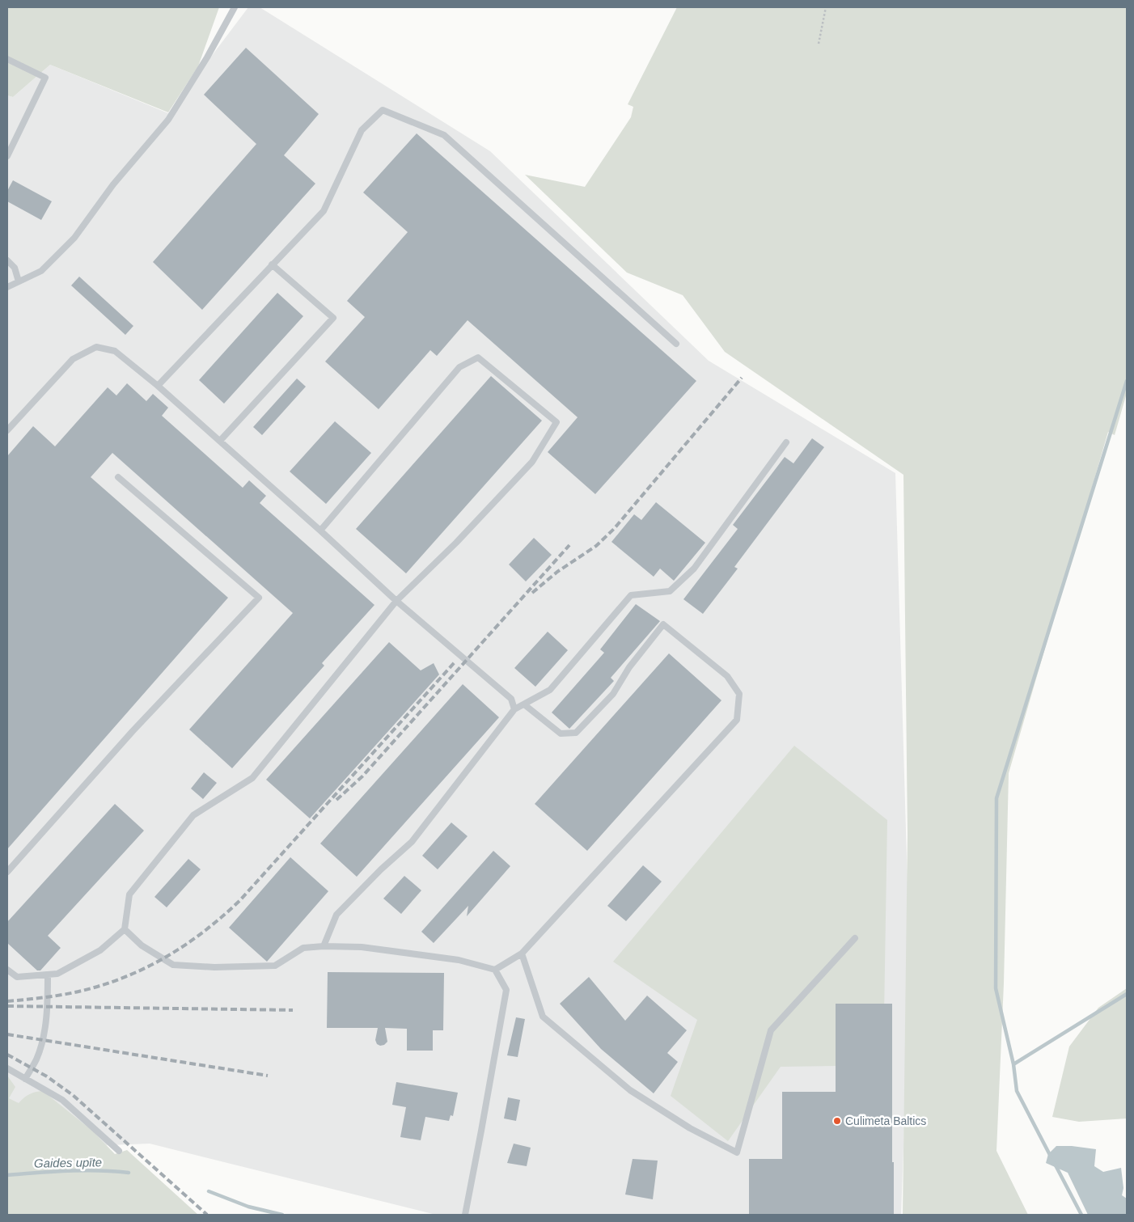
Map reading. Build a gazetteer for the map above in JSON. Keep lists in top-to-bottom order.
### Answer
{
  "water": ["Gaides upīte"],
  "places": ["Culimeta Baltics"]
}
